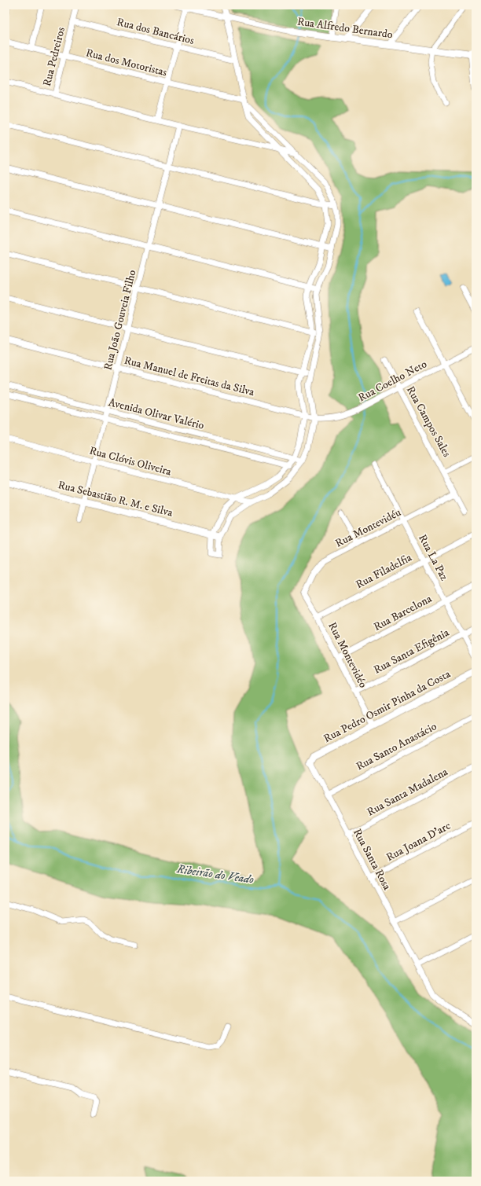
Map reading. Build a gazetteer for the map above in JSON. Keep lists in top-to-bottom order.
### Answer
{
  "streets": {
    "street": [
      "Rua Alfredo Bernardo",
      "Rua dos Bancários",
      "Rua Pedreiros",
      "Rua dos Motoristas",
      "Rua João Gouveia Filho",
      "Rua Manuel de Freitas da Silva",
      "Rua Coelho Neto",
      "Avenida Olivar Valério",
      "Rua Campos Sales",
      "Rua Clóvis Oliveira",
      "Rua Sebastião R. M. e Silva",
      "Rua Montevidéu",
      "Rua La Paz",
      "Rua Filadelfia",
      "Rua Barcelona",
      "Rua Santa Efigênia",
      "Rua Montevidéo",
      "Rua Pedro Osmir Pinha da Costa",
      "Rua Santo Anastácio",
      "Rua Santa Madalena",
      "Rua Joana D'arc",
      "Rua Santa Rosa"
    ]
  },
  "crossings": [
    ["Rua dos Bancários", "Rua Pedreiros"],
    ["Rua Pedreiros", "Rua dos Motoristas"],
    ["Rua João Gouveia Filho", "Rua Manuel de Freitas da Silva"],
    ["Rua João Gouveia Filho", "Avenida Olivar Valério"],
    ["Rua João Gouveia Filho", "Rua Clóvis Oliveira"],
    ["Rua João Gouveia Filho", "Rua Sebastião R. M. e Silva"],
    ["Rua Manuel de Freitas da Silva", "Rua Coelho Neto"],
    ["Rua Coelho Neto", "Rua Campos Sales"],
    ["Rua Campos Sales", "Rua Montevidéu"],
    ["Rua Montevidéu", "Rua La Paz"],
    ["Rua Montevidéu", "Rua Montevidéo"],
    ["Rua La Paz", "Rua Filadelfia"],
    ["Rua La Paz", "Rua Barcelona"],
    ["Rua La Paz", "Rua Santa Efigênia"],
    ["Rua Filadelfia", "Rua Montevidéo"],
    ["Rua Barcelona", "Rua Montevidéo"],
    ["Rua Santa Efigênia", "Rua Montevidéo"],
    ["Rua Montevidéo", "Rua Pedro Osmir Pinha da Costa"],
    ["Rua Pedro Osmir Pinha da Costa", "Rua Santa Rosa"],
    ["Rua Santo Anastácio", "Rua Santa Rosa"],
    ["Rua Santa Madalena", "Rua Santa Rosa"],
    ["Rua Joana D'arc", "Rua Santa Rosa"]
  ],
  "water": ["Ribeirão do Veado"]
}
